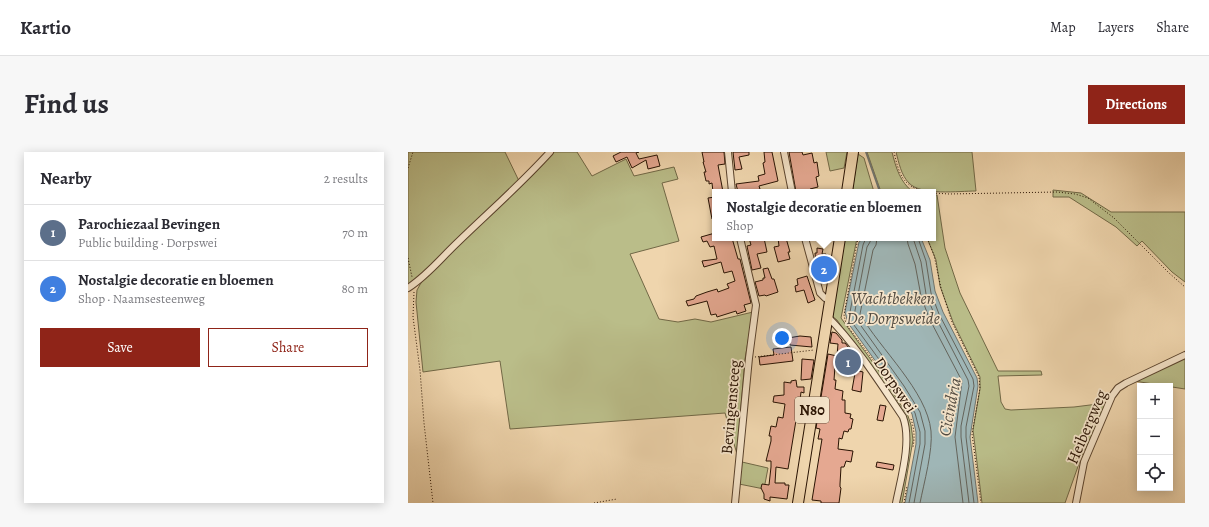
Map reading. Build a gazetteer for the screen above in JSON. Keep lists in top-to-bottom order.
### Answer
{
  "streets": {
    "main road": ["N80"],
    "street": ["Dorpswei", "Bevingensteeg", "Heibergweg"]
  },
  "crossings": [
    ["Dorpswei", "N80"]
  ],
  "water": ["Wachtbekken De Dorpsweide", "Cicindria"],
  "page": {
    "header": "Kartio",
    "nav": ["Map", "Layers", "Share"],
    "title": "Find us",
    "buttons": [
      "Directions",
      ["Save", "Share"]
    ],
    "heading": ["Nearby", "2 results"],
    "popup": ["Nostalgie decoratie en bloemen", "Shop"],
    "list": [
      {
        "mark": "1",
        "name": "Parochiezaal Bevingen",
        "note": "Public building · Dorpswei",
        "value": "70 m"
      },
      {
        "mark": "2",
        "name": "Nostalgie decoratie en bloemen",
        "note": "Shop · Naamsesteenweg",
        "value": "80 m"
      }
    ],
    "pins": ["2", "1"],
    "map_buttons": ["+", "−"]
  }
}
